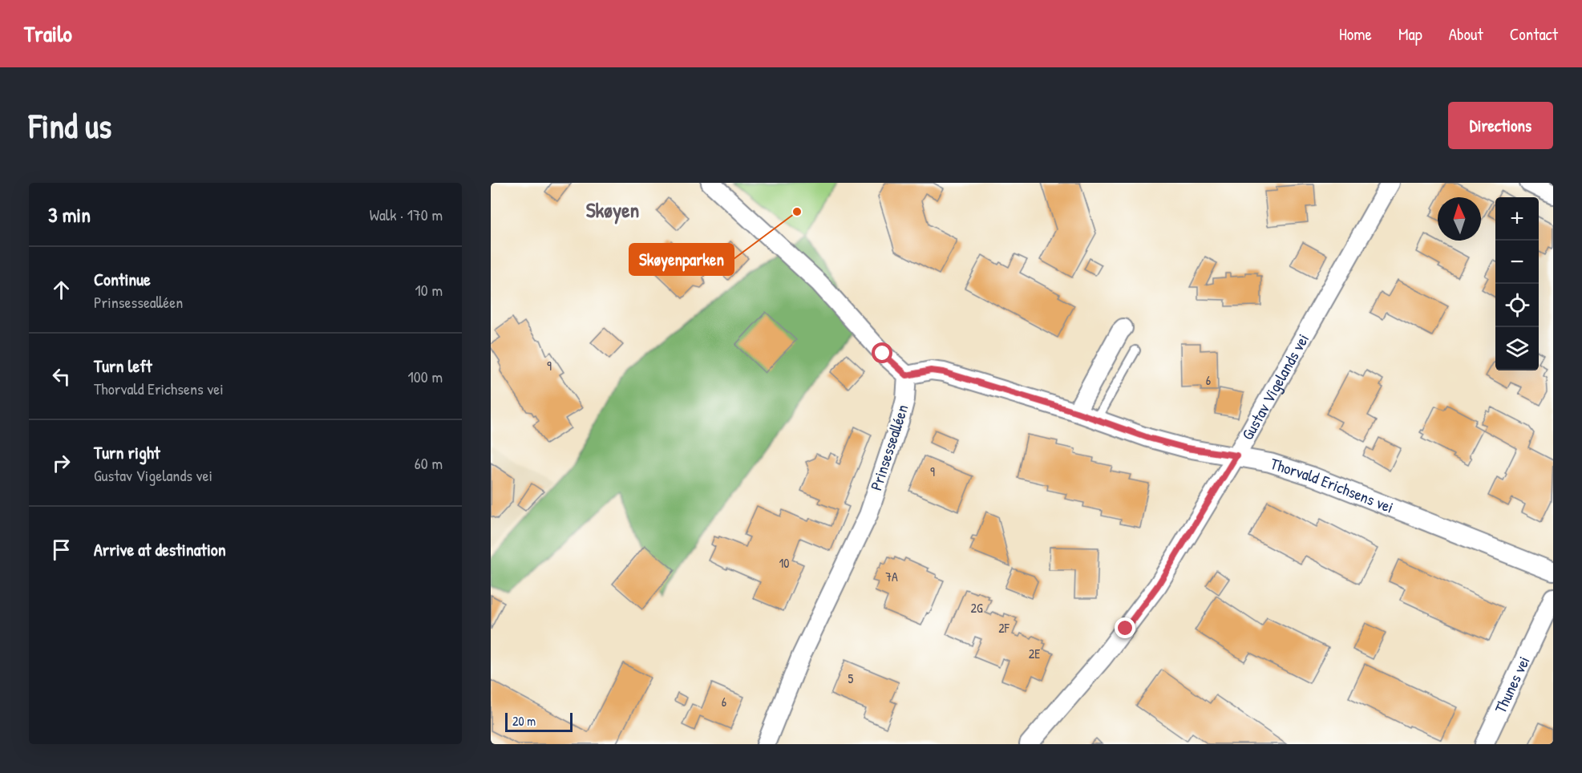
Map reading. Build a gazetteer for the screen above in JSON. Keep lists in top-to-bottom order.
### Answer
{
  "streets": {
    "street": [
      "Gustav Vigelands vei",
      "Prinsessealléen",
      "Thorvald Erichsens vei",
      "Thunes vei"
    ]
  },
  "crossings": [
    ["Gustav Vigelands vei", "Thorvald Erichsens vei"],
    ["Prinsessealléen", "Thorvald Erichsens vei"]
  ],
  "districts": ["Skøyen"],
  "places": ["Skøyenparken"],
  "house_numbers": [
    "9",
    "6",
    "9",
    "10",
    "7A",
    "2G",
    "2F",
    "2E",
    "5",
    "6"
  ],
  "scale_bar": "20 m",
  "north": "top",
  "page": {
    "header": "Trailo",
    "nav": [
      "Home",
      "Map",
      "About",
      "Contact"
    ],
    "buttons": "Directions",
    "title": "Find us",
    "heading": ["3 min", "Walk · 170 m"],
    "map_buttons": ["+", "−"],
    "list": [
      ["Continue", "Prinsessealléen", "10 m"],
      ["Turn left", "Thorvald Erichsens vei", "100 m"],
      ["Turn right", "Gustav Vigelands vei", "60 m"],
      "Arrive at destination"
    ],
    "scale": "20 m"
  }
}
